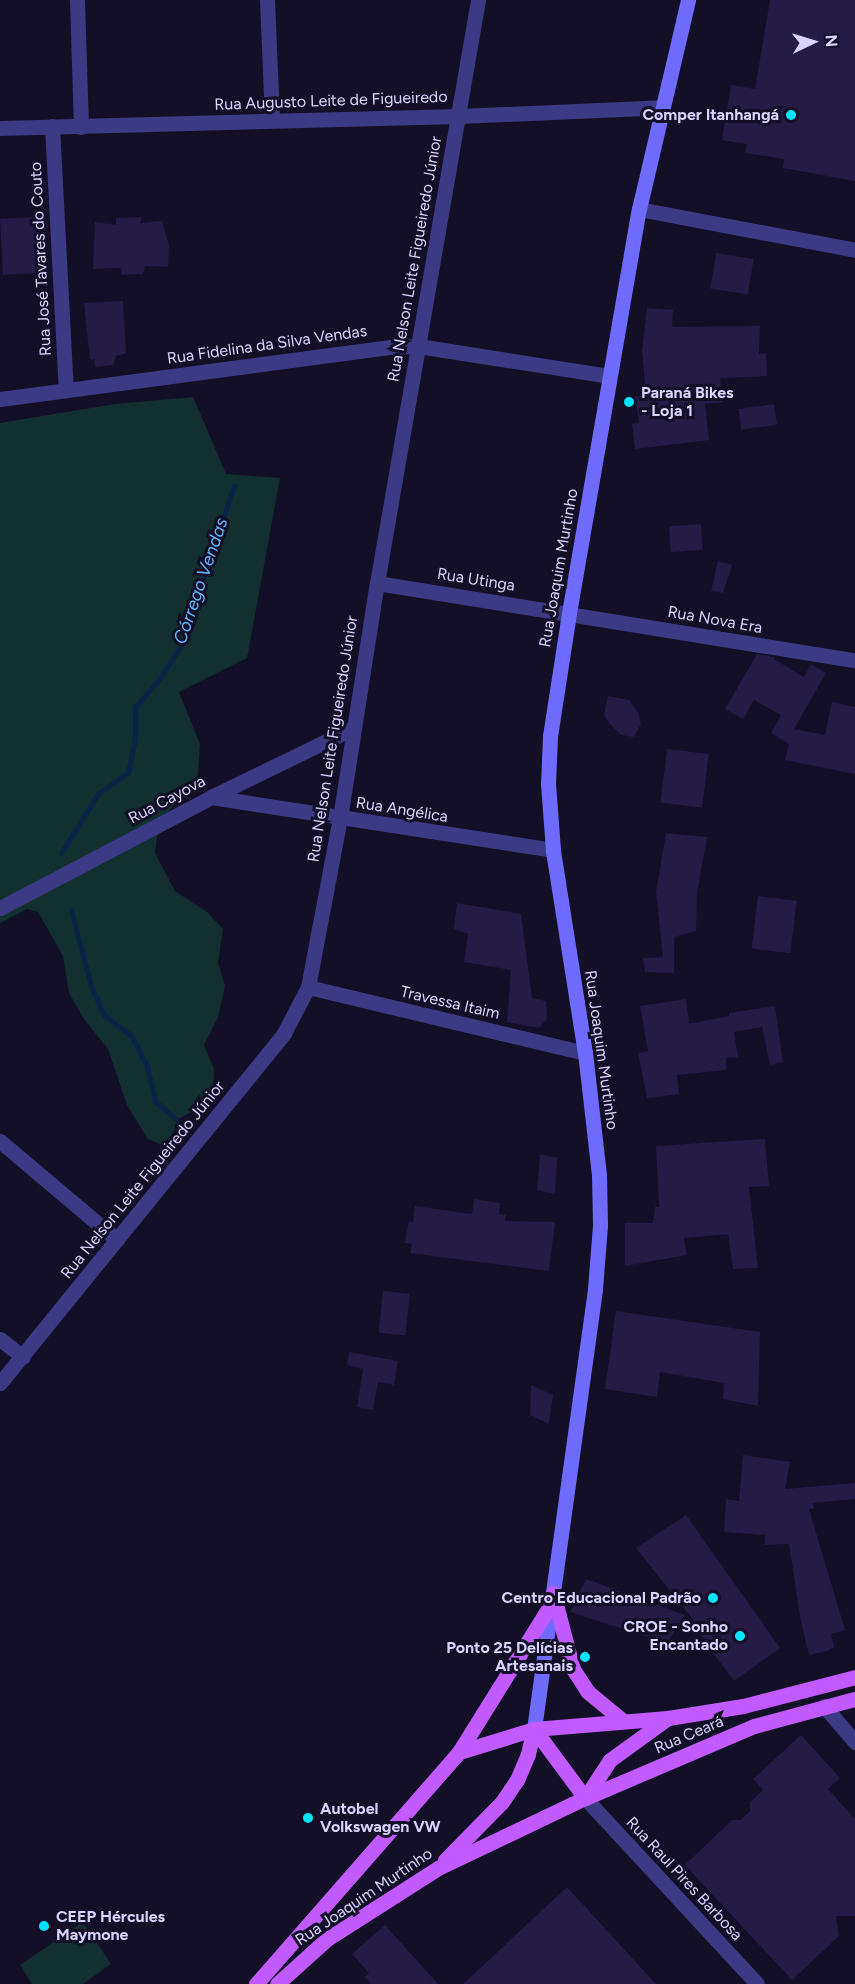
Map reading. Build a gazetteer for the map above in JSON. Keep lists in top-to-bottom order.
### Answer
{
  "streets": {
    "main road": ["Rua Joaquim Murtinho", "Rua Ceará"],
    "street": [
      "Rua Augusto Leite de Figueiredo",
      "Rua José Tavares do Couto",
      "Rua Nelson Leite Figueiredo Júnior",
      "Rua Fidelina da Silva Vendas",
      "Rua Utinga",
      "Rua Nova Era",
      "Rua Cayova",
      "Rua Angélica",
      "Travessa Itaim",
      "Rua Raul Pires Barbosa"
    ]
  },
  "crossings": [
    ["Rua Augusto Leite de Figueiredo", "Rua José Tavares do Couto"],
    ["Rua Augusto Leite de Figueiredo", "Rua Nelson Leite Figueiredo Júnior"],
    ["Rua Augusto Leite de Figueiredo", "Rua Joaquim Murtinho"],
    ["Rua José Tavares do Couto", "Rua Fidelina da Silva Vendas"],
    ["Rua Nelson Leite Figueiredo Júnior", "Rua Fidelina da Silva Vendas"],
    ["Rua Nelson Leite Figueiredo Júnior", "Rua Utinga"],
    ["Rua Nelson Leite Figueiredo Júnior", "Rua Cayova"],
    ["Rua Nelson Leite Figueiredo Júnior", "Rua Angélica"],
    ["Rua Nelson Leite Figueiredo Júnior", "Travessa Itaim"],
    ["Rua Fidelina da Silva Vendas", "Rua Joaquim Murtinho"],
    ["Rua Joaquim Murtinho", "Rua Utinga"],
    ["Rua Joaquim Murtinho", "Rua Nova Era"],
    ["Rua Joaquim Murtinho", "Rua Angélica"],
    ["Rua Joaquim Murtinho", "Travessa Itaim"],
    ["Rua Joaquim Murtinho", "Rua Ceará"],
    ["Rua Utinga", "Rua Nova Era"],
    ["Rua Cayova", "Rua Angélica"],
    ["Rua Ceará", "Rua Raul Pires Barbosa"]
  ],
  "water": ["Córrego Vendas"],
  "places": [
    "Comper Itanhangá",
    "Paraná Bikes - Loja 1",
    "Centro Educacional Padrão",
    "CROE - Sonho Encantado",
    "Ponto 25 Delícias Artesanais",
    "Autobel Volkswagen VW",
    "CEEP Hércules Maymone"
  ],
  "north": "right"
}
